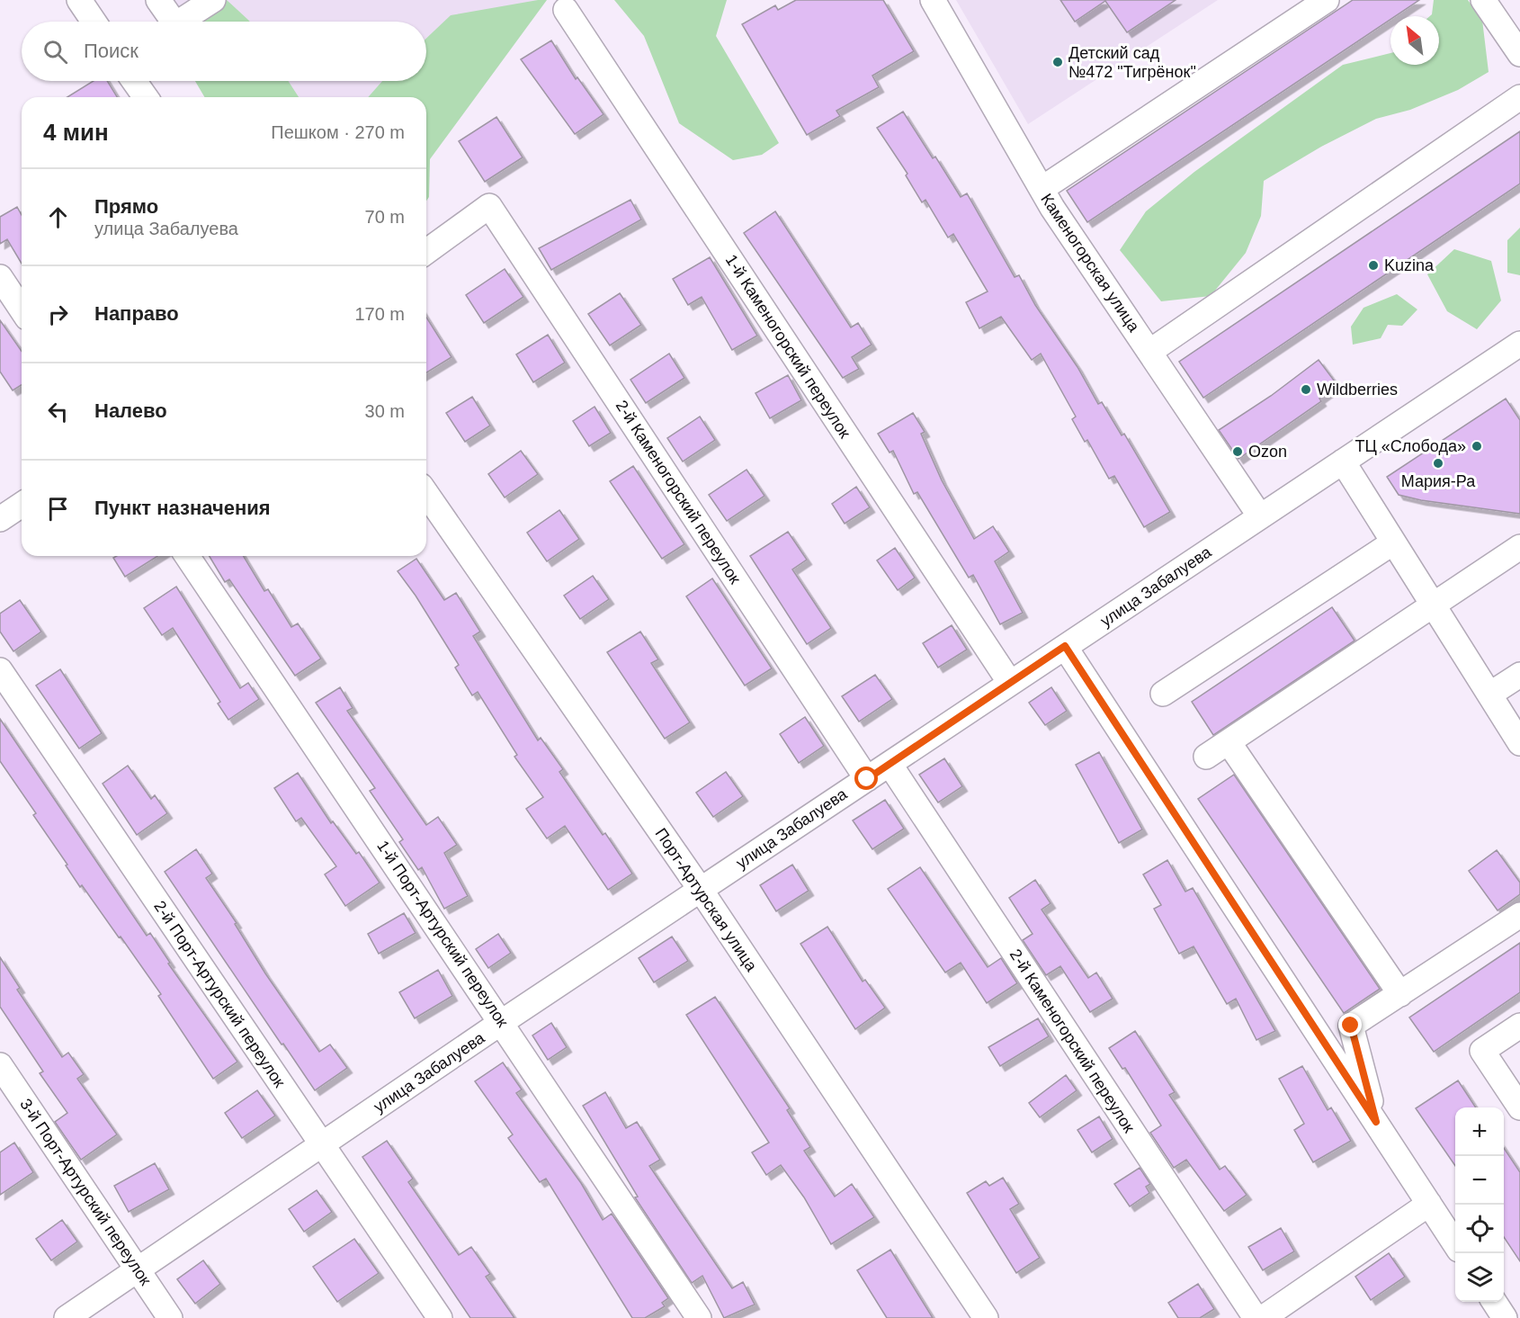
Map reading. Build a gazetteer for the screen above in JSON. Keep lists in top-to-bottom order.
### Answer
{
  "streets": {
    "street": [
      "Каменогорская улица",
      "1-й Каменогорский переулок",
      "2-й Каменогорский переулок",
      "улица Забалуева",
      "Порт-Артурская улица",
      "1-й Порт-Артурский переулок",
      "2-й Порт-Артурский переулок",
      "3-й Порт-Артурский переулок"
    ]
  },
  "crossings": [
    ["Каменогорская улица", "улица Забалуева"],
    ["1-й Каменогорский переулок", "улица Забалуева"],
    ["2-й Каменогорский переулок", "улица Забалуева"],
    ["улица Забалуева", "Порт-Артурская улица"],
    ["улица Забалуева", "1-й Порт-Артурский переулок"],
    ["улица Забалуева", "2-й Порт-Артурский переулок"],
    ["улица Забалуева", "3-й Порт-Артурский переулок"]
  ],
  "places": [
    "Детский сад №472 \"Тигрёнок\"",
    "Kuzina",
    "Wildberries",
    "ТЦ «Слобода»",
    "Ozon",
    "Мария-Ра"
  ],
  "north": "top left",
  "page": {
    "search": "Поиск",
    "heading": ["4 мин", "Пешком · 270 m"],
    "list": [
      ["Прямо", "улица Забалуева", "70 m"],
      ["Направо", "170 m"],
      ["Налево", "30 m"],
      "Пункт назначения"
    ],
    "map_buttons": ["+", "−"]
  }
}
